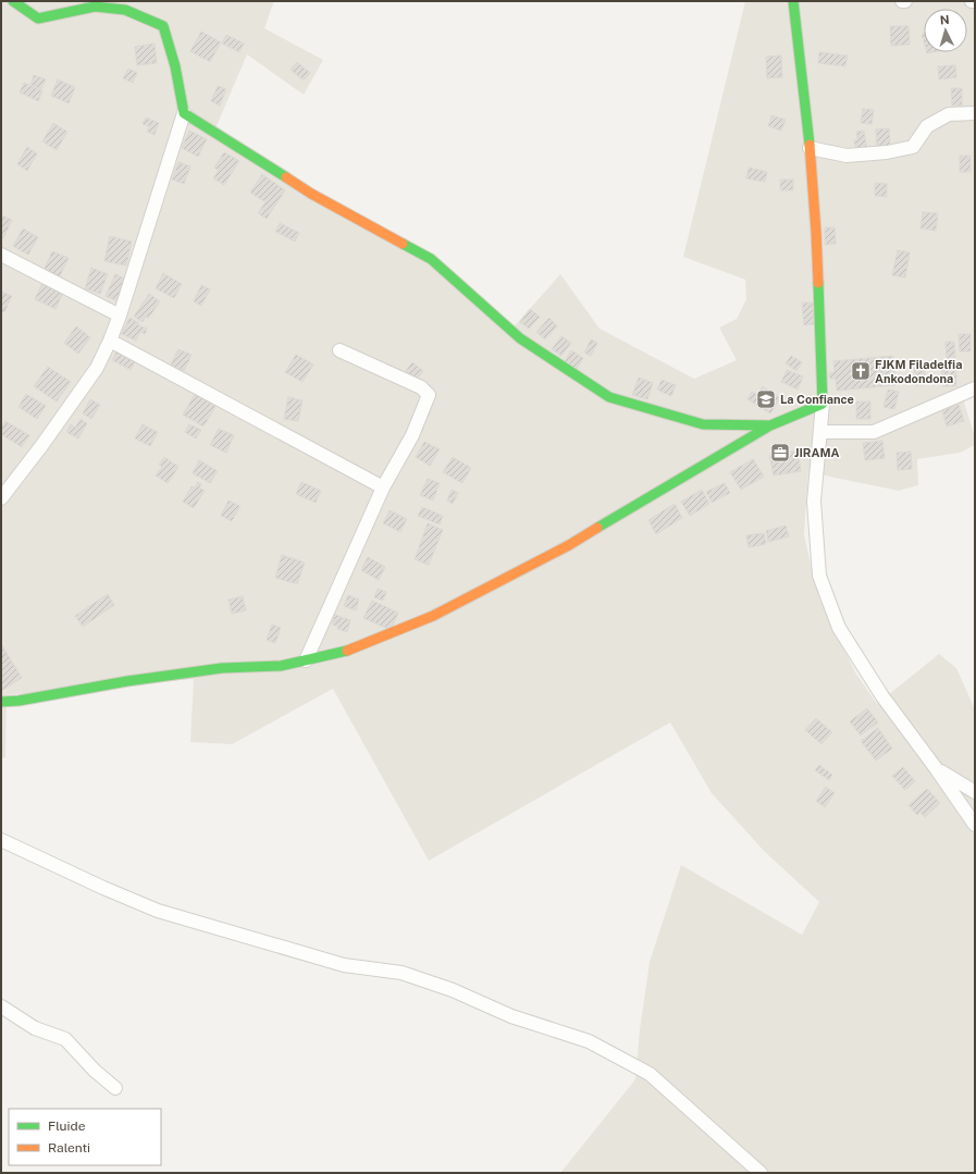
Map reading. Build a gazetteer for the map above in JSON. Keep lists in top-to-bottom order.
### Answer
{
  "places": {
    "church": ["FJKM Filadelfia Ankodondona"],
    "school or university": ["La Confiance"],
    "office": ["JIRAMA"]
  },
  "legend": ["Fluide", "Ralenti"],
  "north": "top"
}
